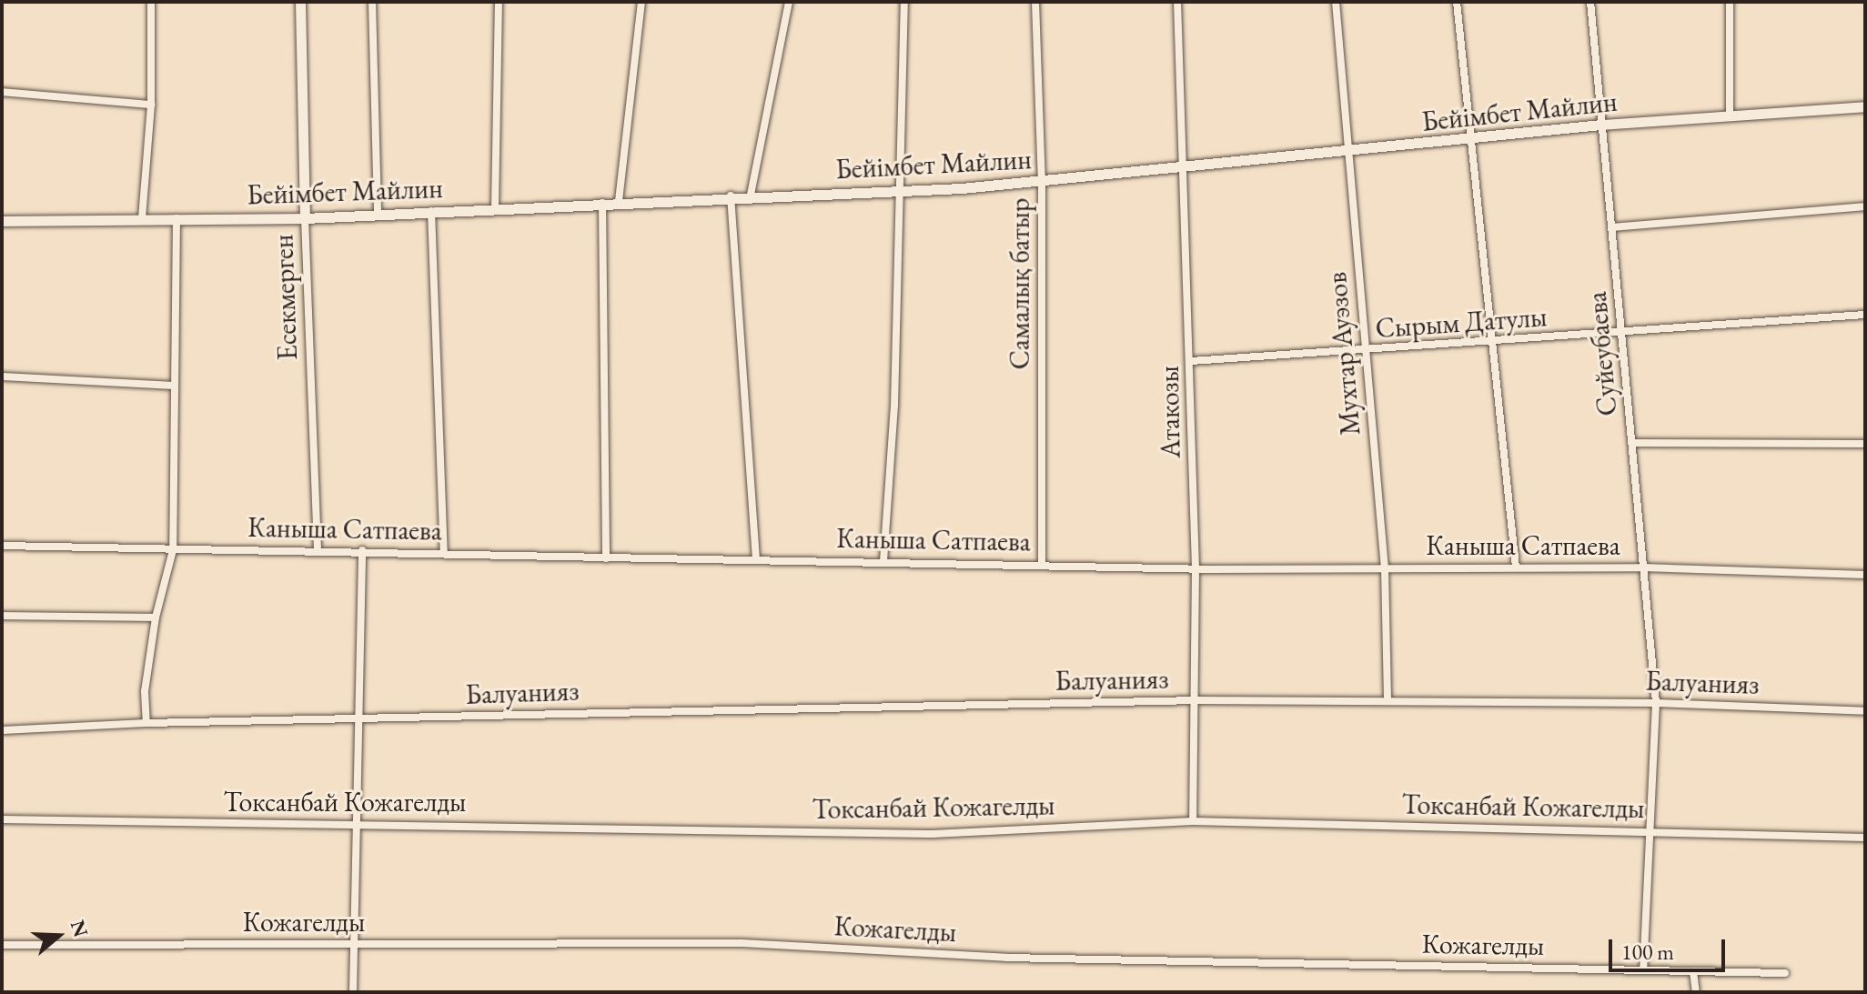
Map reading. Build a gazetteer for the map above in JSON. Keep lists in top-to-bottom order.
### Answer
{
  "streets": {
    "street": [
      "Бейімбет Майлин",
      "Самалық батыр",
      "Eсекмерген",
      "Сырым Датулы",
      "Мухтар Ауэзов",
      "Суйеубаева",
      "Атакозы",
      "Каныша Сатпаева",
      "Балуанияз",
      "Токсанбай Кожагелды",
      "Кожагелды"
    ]
  },
  "crossings": [
    ["Бейімбет Майлин", "Самалық батыр"],
    ["Бейімбет Майлин", "Eсекмерген"],
    ["Бейімбет Майлин", "Мухтар Ауэзов"],
    ["Бейімбет Майлин", "Суйеубаева"],
    ["Бейімбет Майлин", "Атакозы"],
    ["Самалық батыр", "Каныша Сатпаева"],
    ["Eсекмерген", "Каныша Сатпаева"],
    ["Сырым Датулы", "Мухтар Ауэзов"],
    ["Сырым Датулы", "Суйеубаева"],
    ["Сырым Датулы", "Атакозы"],
    ["Мухтар Ауэзов", "Каныша Сатпаева"],
    ["Мухтар Ауэзов", "Балуанияз"],
    ["Суйеубаева", "Каныша Сатпаева"],
    ["Суйеубаева", "Балуанияз"],
    ["Суйеубаева", "Токсанбай Кожагелды"],
    ["Суйеубаева", "Кожагелды"],
    ["Атакозы", "Каныша Сатпаева"],
    ["Атакозы", "Балуанияз"],
    ["Атакозы", "Токсанбай Кожагелды"]
  ],
  "scale_bar": "100 m",
  "north": "right"
}
